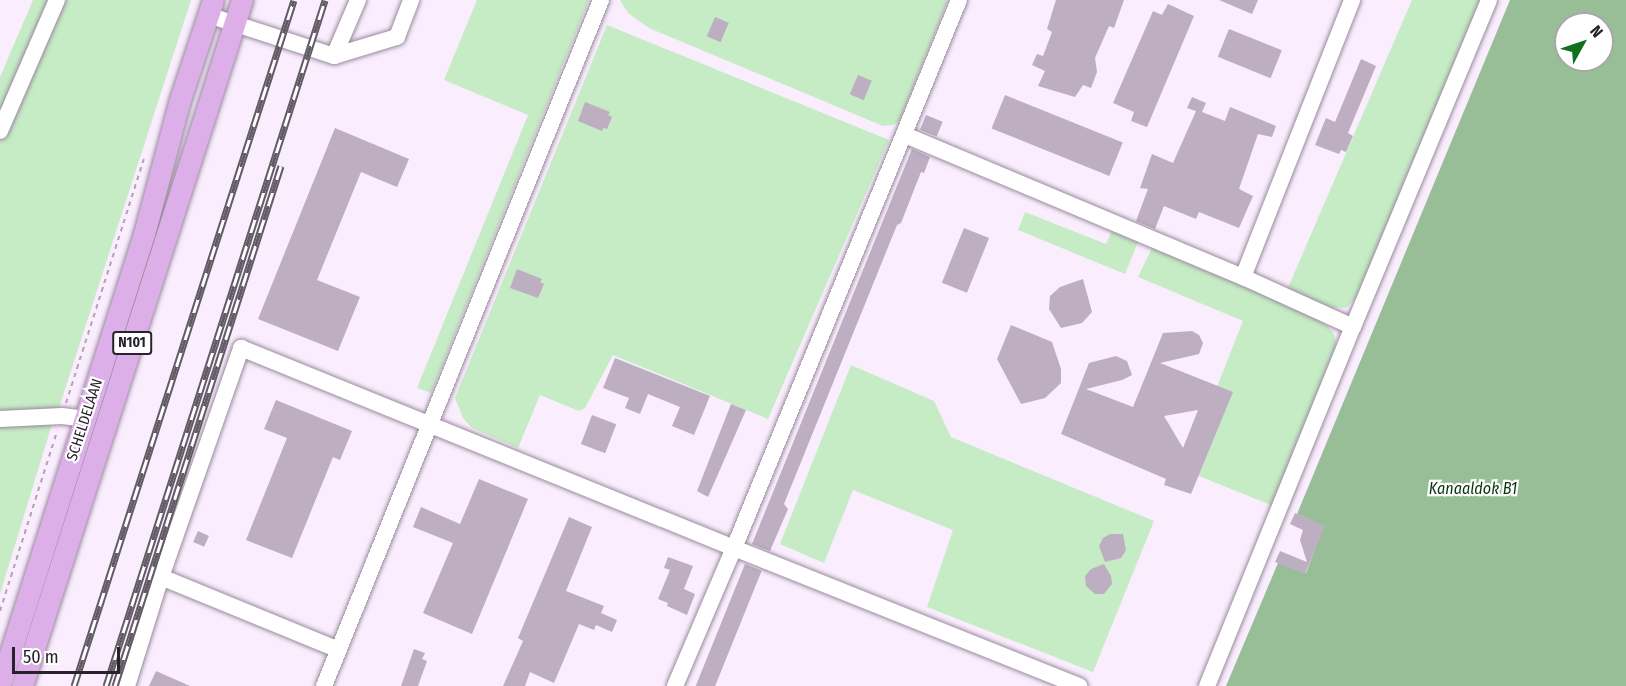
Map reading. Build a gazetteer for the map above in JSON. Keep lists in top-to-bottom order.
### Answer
{
  "streets": {
    "main road": ["N101", "SCHELDELAAN"]
  },
  "water": ["Kanaaldok B1"],
  "scale_bar": "50 m",
  "north": "top right"
}
